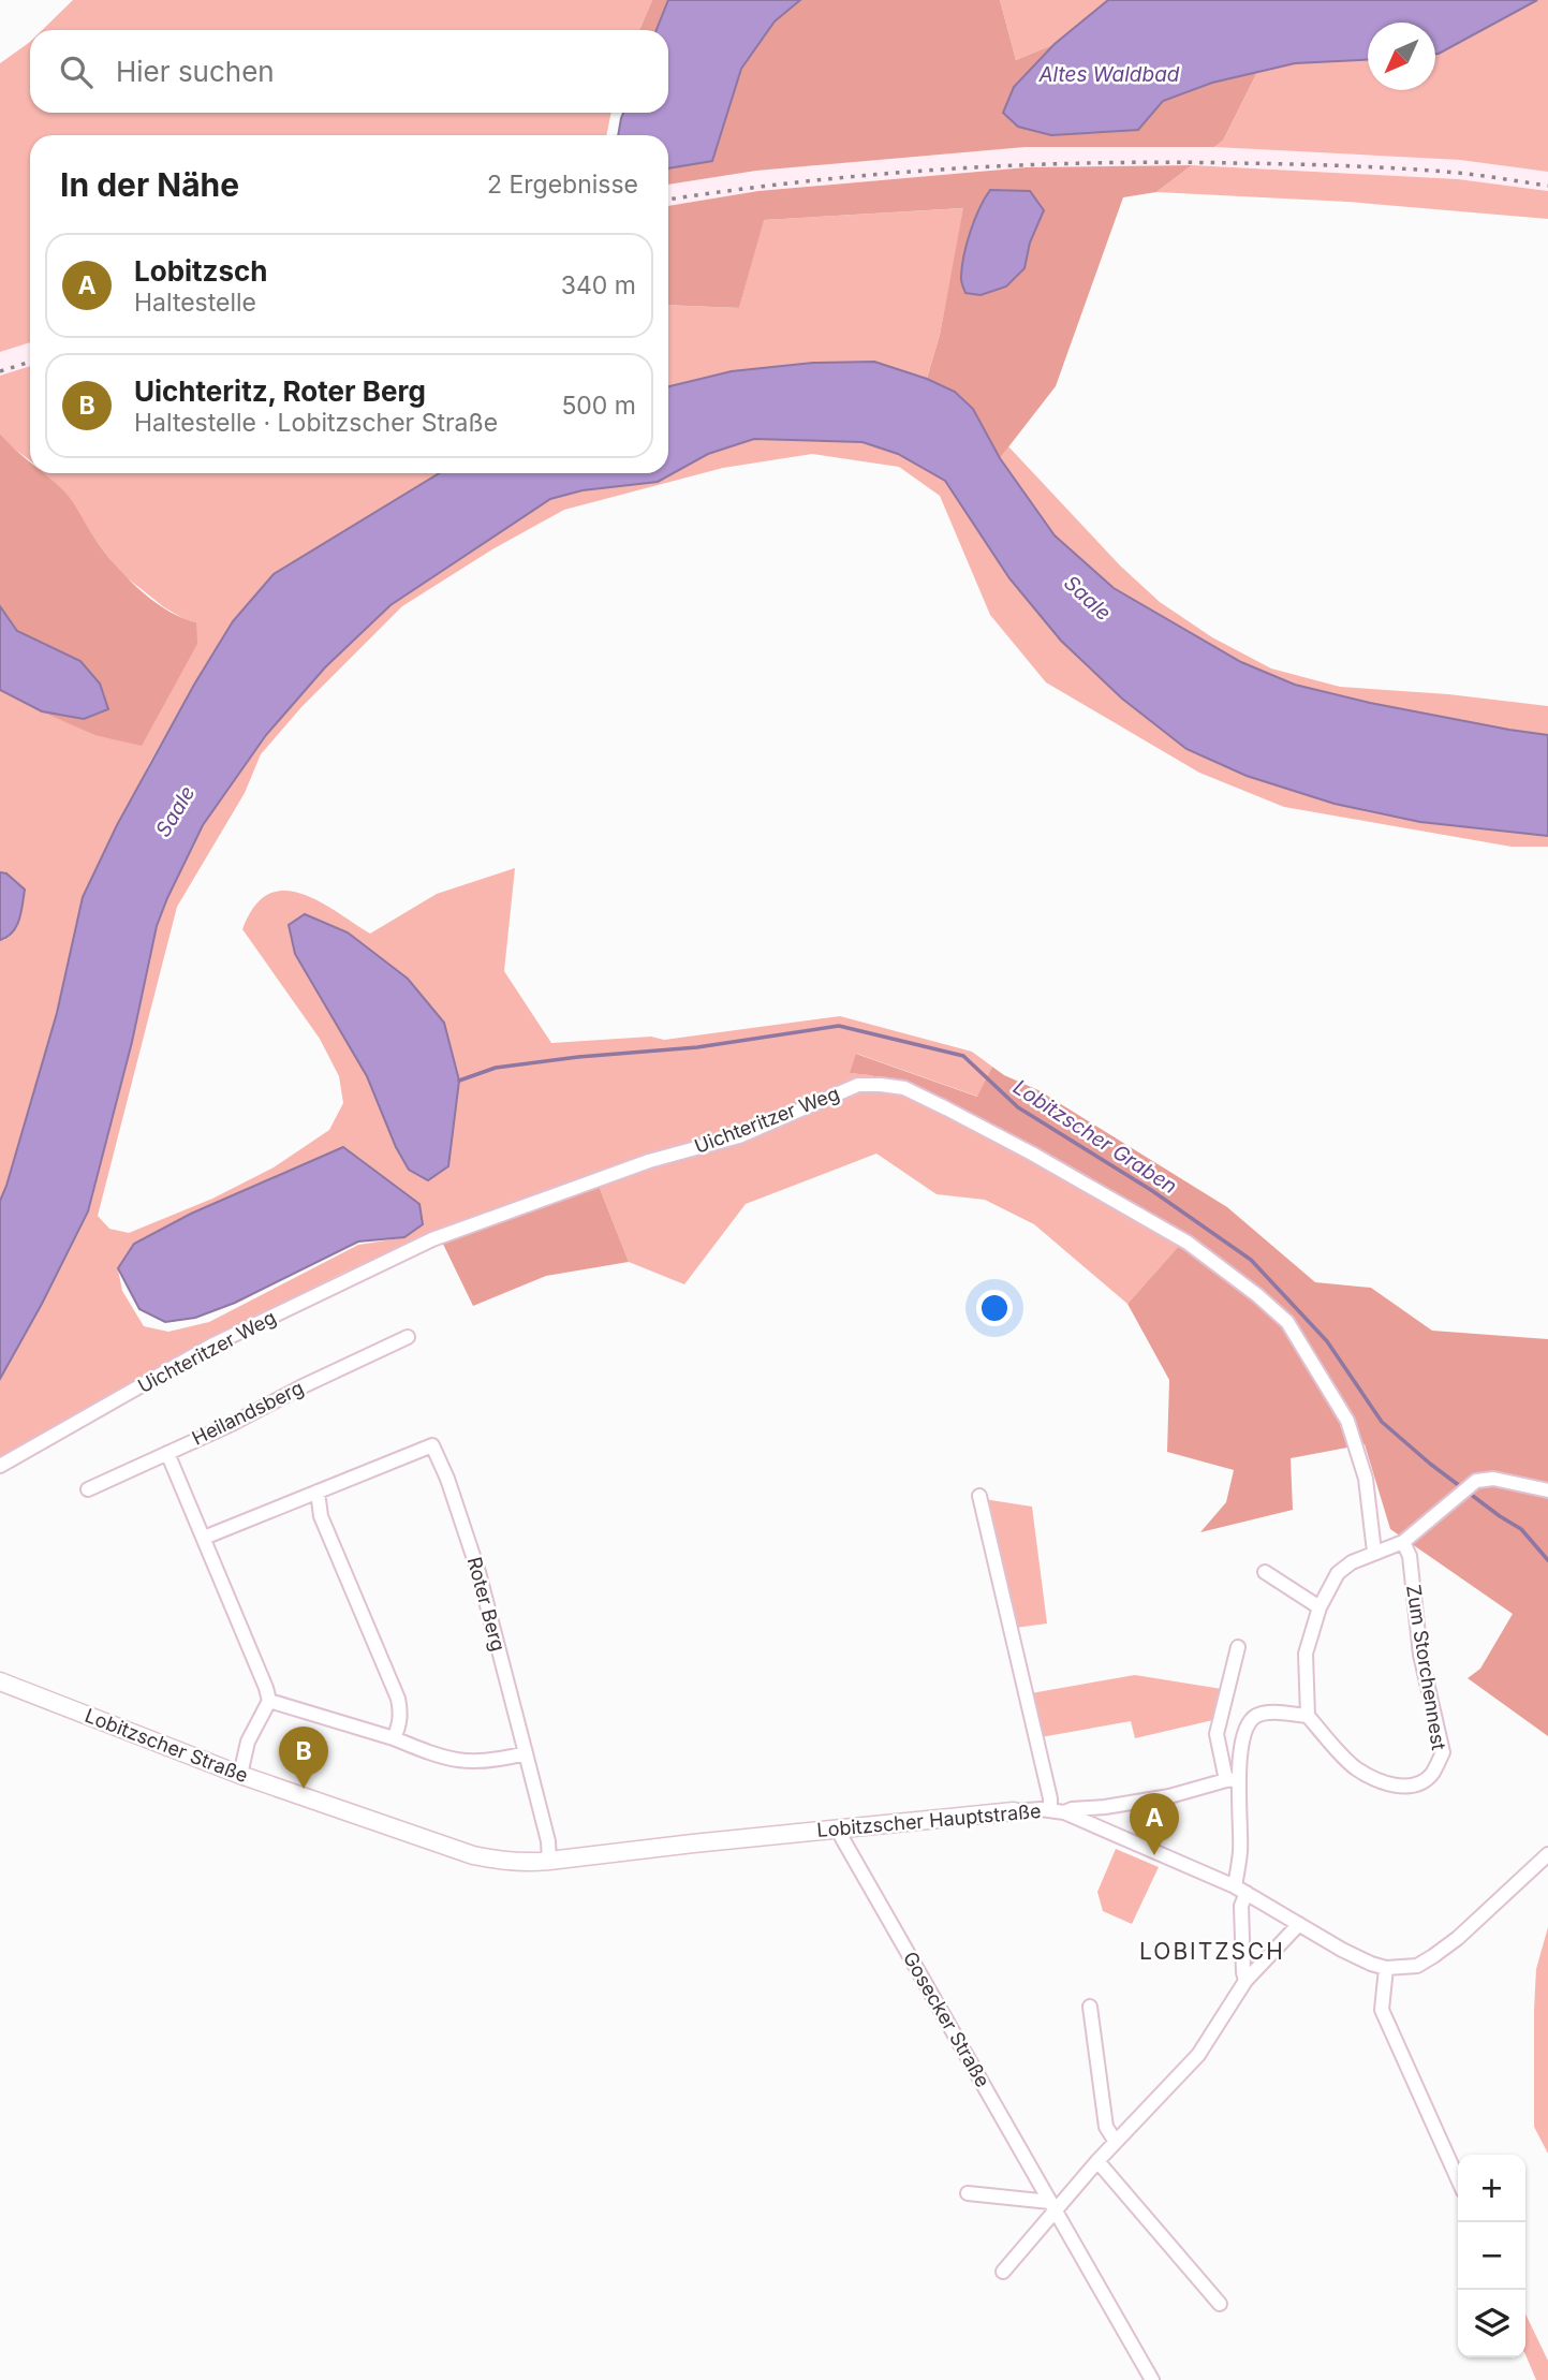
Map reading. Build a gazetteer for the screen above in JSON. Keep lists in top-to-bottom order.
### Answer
{
  "streets": {
    "street": [
      "Uichteritzer Weg",
      "Heilandsberg",
      "Roter Berg",
      "Zum Storchennest",
      "Lobitzscher Straße",
      "Lobitzscher Hauptstraße",
      "Gosecker Straße"
    ]
  },
  "crossings": [
    ["Lobitzscher Straße", "Lobitzscher Hauptstraße"],
    ["Lobitzscher Hauptstraße", "Gosecker Straße"]
  ],
  "districts": ["LOBITZSCH"],
  "water": ["Altes Waldbad", "Saale", "Lobitzscher Graben"],
  "north": "bottom left",
  "page": {
    "search": "Hier suchen",
    "heading": ["In der Nähe", "2 Ergebnisse"],
    "list": [
      {
        "mark": "A",
        "name": "Lobitzsch",
        "note": "Haltestelle",
        "value": "340 m"
      },
      {
        "mark": "B",
        "name": "Uichteritz, Roter Berg",
        "note": "Haltestelle · Lobitzscher Straße",
        "value": "500 m"
      }
    ],
    "pins": ["B", "A"],
    "map_buttons": ["+", "−"]
  }
}
